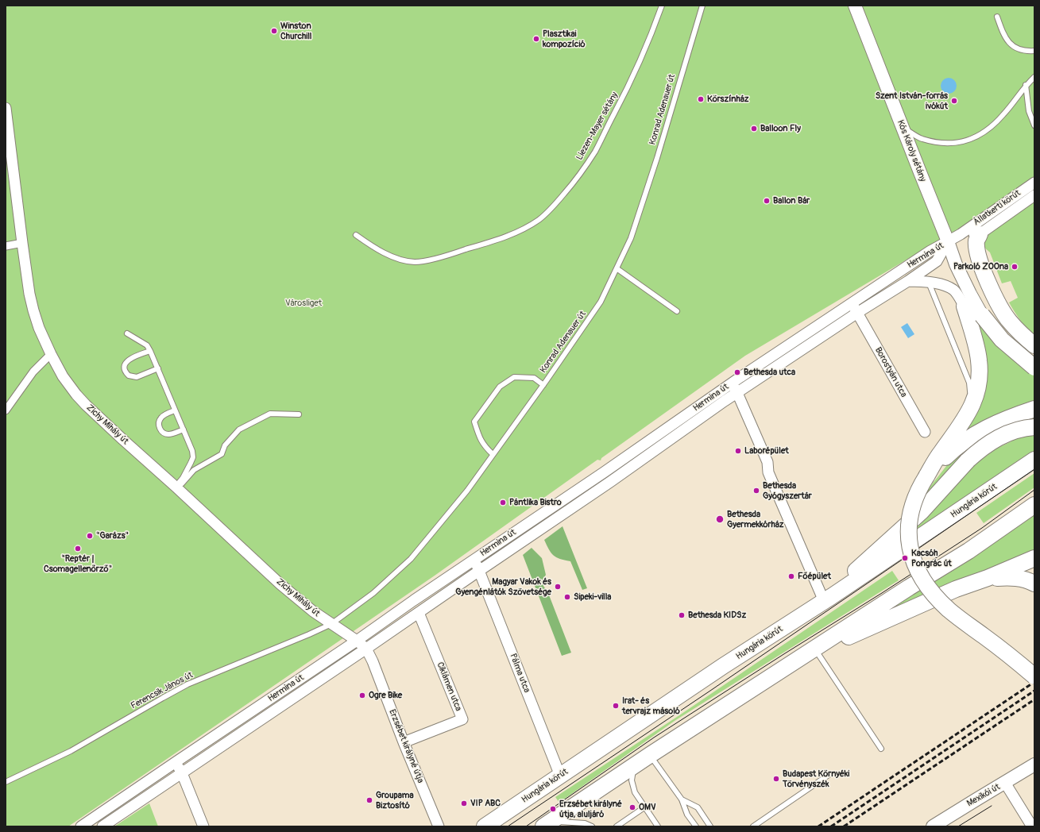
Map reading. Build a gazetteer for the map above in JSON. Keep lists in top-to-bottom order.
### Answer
{
  "streets": {
    "main road": ["Hungária körút"],
    "street": [
      "Kós Károly sétány",
      "Állatkerti körút",
      "Hermina út",
      "Borostyán utca",
      "Zichy Mihály út",
      "Pálma utca",
      "Ciklámen utca",
      "Erzsébet királyné útja",
      "Mexikói út"
    ],
    "lane": ["Konrad Adenauer út", "Liezen-Mayer sétány", "Ferencsik János út"]
  },
  "crossings": [
    ["Konrad Adenauer út", "Zichy Mihály út"],
    ["Konrad Adenauer út", "Ferencsik János út"],
    ["Kós Károly sétány", "Állatkerti körút"],
    ["Kós Károly sétány", "Hermina út"],
    ["Állatkerti körút", "Hermina út"],
    ["Hermina út", "Borostyán utca"],
    ["Hermina út", "Zichy Mihály út"],
    ["Hermina út", "Pálma utca"],
    ["Hermina út", "Ciklámen utca"],
    ["Hermina út", "Erzsébet királyné útja"],
    ["Zichy Mihály út", "Ferencsik János út"],
    ["Zichy Mihály út", "Erzsébet királyné útja"],
    ["Hungária körút", "Pálma utca"],
    ["Ciklámen utca", "Erzsébet királyné útja"]
  ],
  "parks": ["Városliget"],
  "places": [
    "Winston Churchill",
    "Plasztikai kompozíció",
    "Körszínház",
    "Szent István-forrás ivókút",
    "Balloon Fly",
    "Ballon Bár",
    "Parkoló ZOOna",
    "Bethesda utca",
    "Laborépület",
    "Bethesda Gyógyszertár",
    "Pántlika Bistro",
    "Bethesda Gyermekkórház",
    "\"Garázs\"",
    "\"Reptér | Csomagellenőrző\"",
    "Kacsóh Pongrác út",
    "Főépület",
    "Magyar Vakok és Gyengénlátók Szövetsége",
    "Sipeki-villa",
    "Bethesda KIDSz",
    "Ogre Bike",
    "Irat- és tervrajz másoló",
    "Budapest Környéki Törvényszék",
    "Groupama Biztosító",
    "VIP ABC",
    "OMV",
    "Erzsébet királyné útja, aluljáró"
  ]
}
